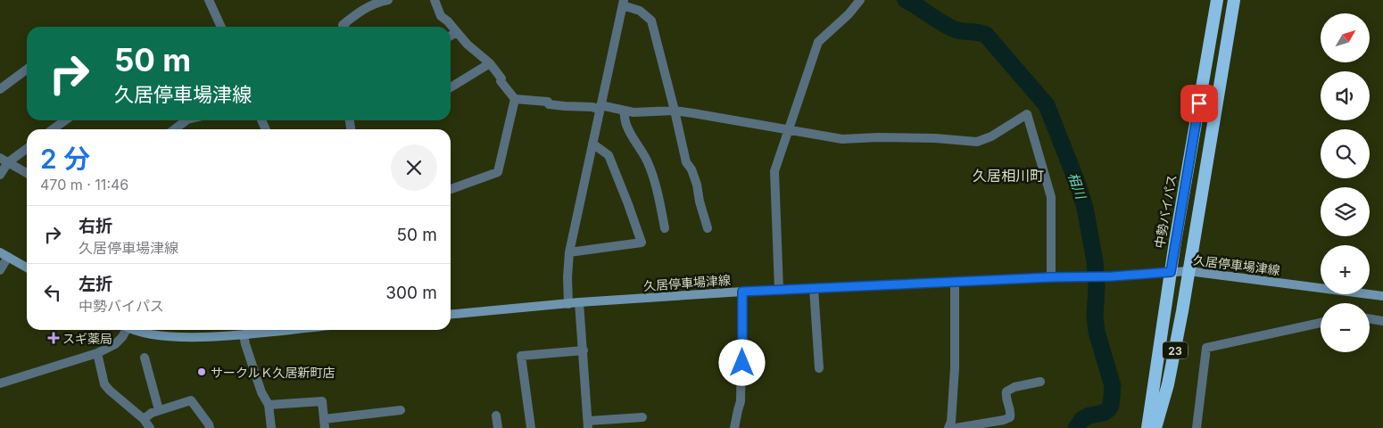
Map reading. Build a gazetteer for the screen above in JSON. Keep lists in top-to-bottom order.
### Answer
{
  "streets": {
    "highway": ["中勢バイパス", "23"],
    "main road": ["久居停車場津線"]
  },
  "crossings": [
    ["中勢バイパス", "久居停車場津線"],
    ["久居停車場津線", "23"]
  ],
  "districts": ["久居相川町"],
  "water": ["相川"],
  "places": {
    "health": ["スギ薬局"],
    "other": ["サークルＫ久居新町店"]
  },
  "north": "top right",
  "page": {
    "map_buttons": ["+", "−"],
    "turn": ["50 m", "久居停車場津線"],
    "heading": ["2 分", "470 m · 11:46"],
    "list": [
      {
        "name": "右折",
        "note": "久居停車場津線",
        "value": "50 m"
      },
      {
        "name": "左折",
        "note": "中勢バイパス",
        "value": "300 m"
      }
    ]
  }
}
